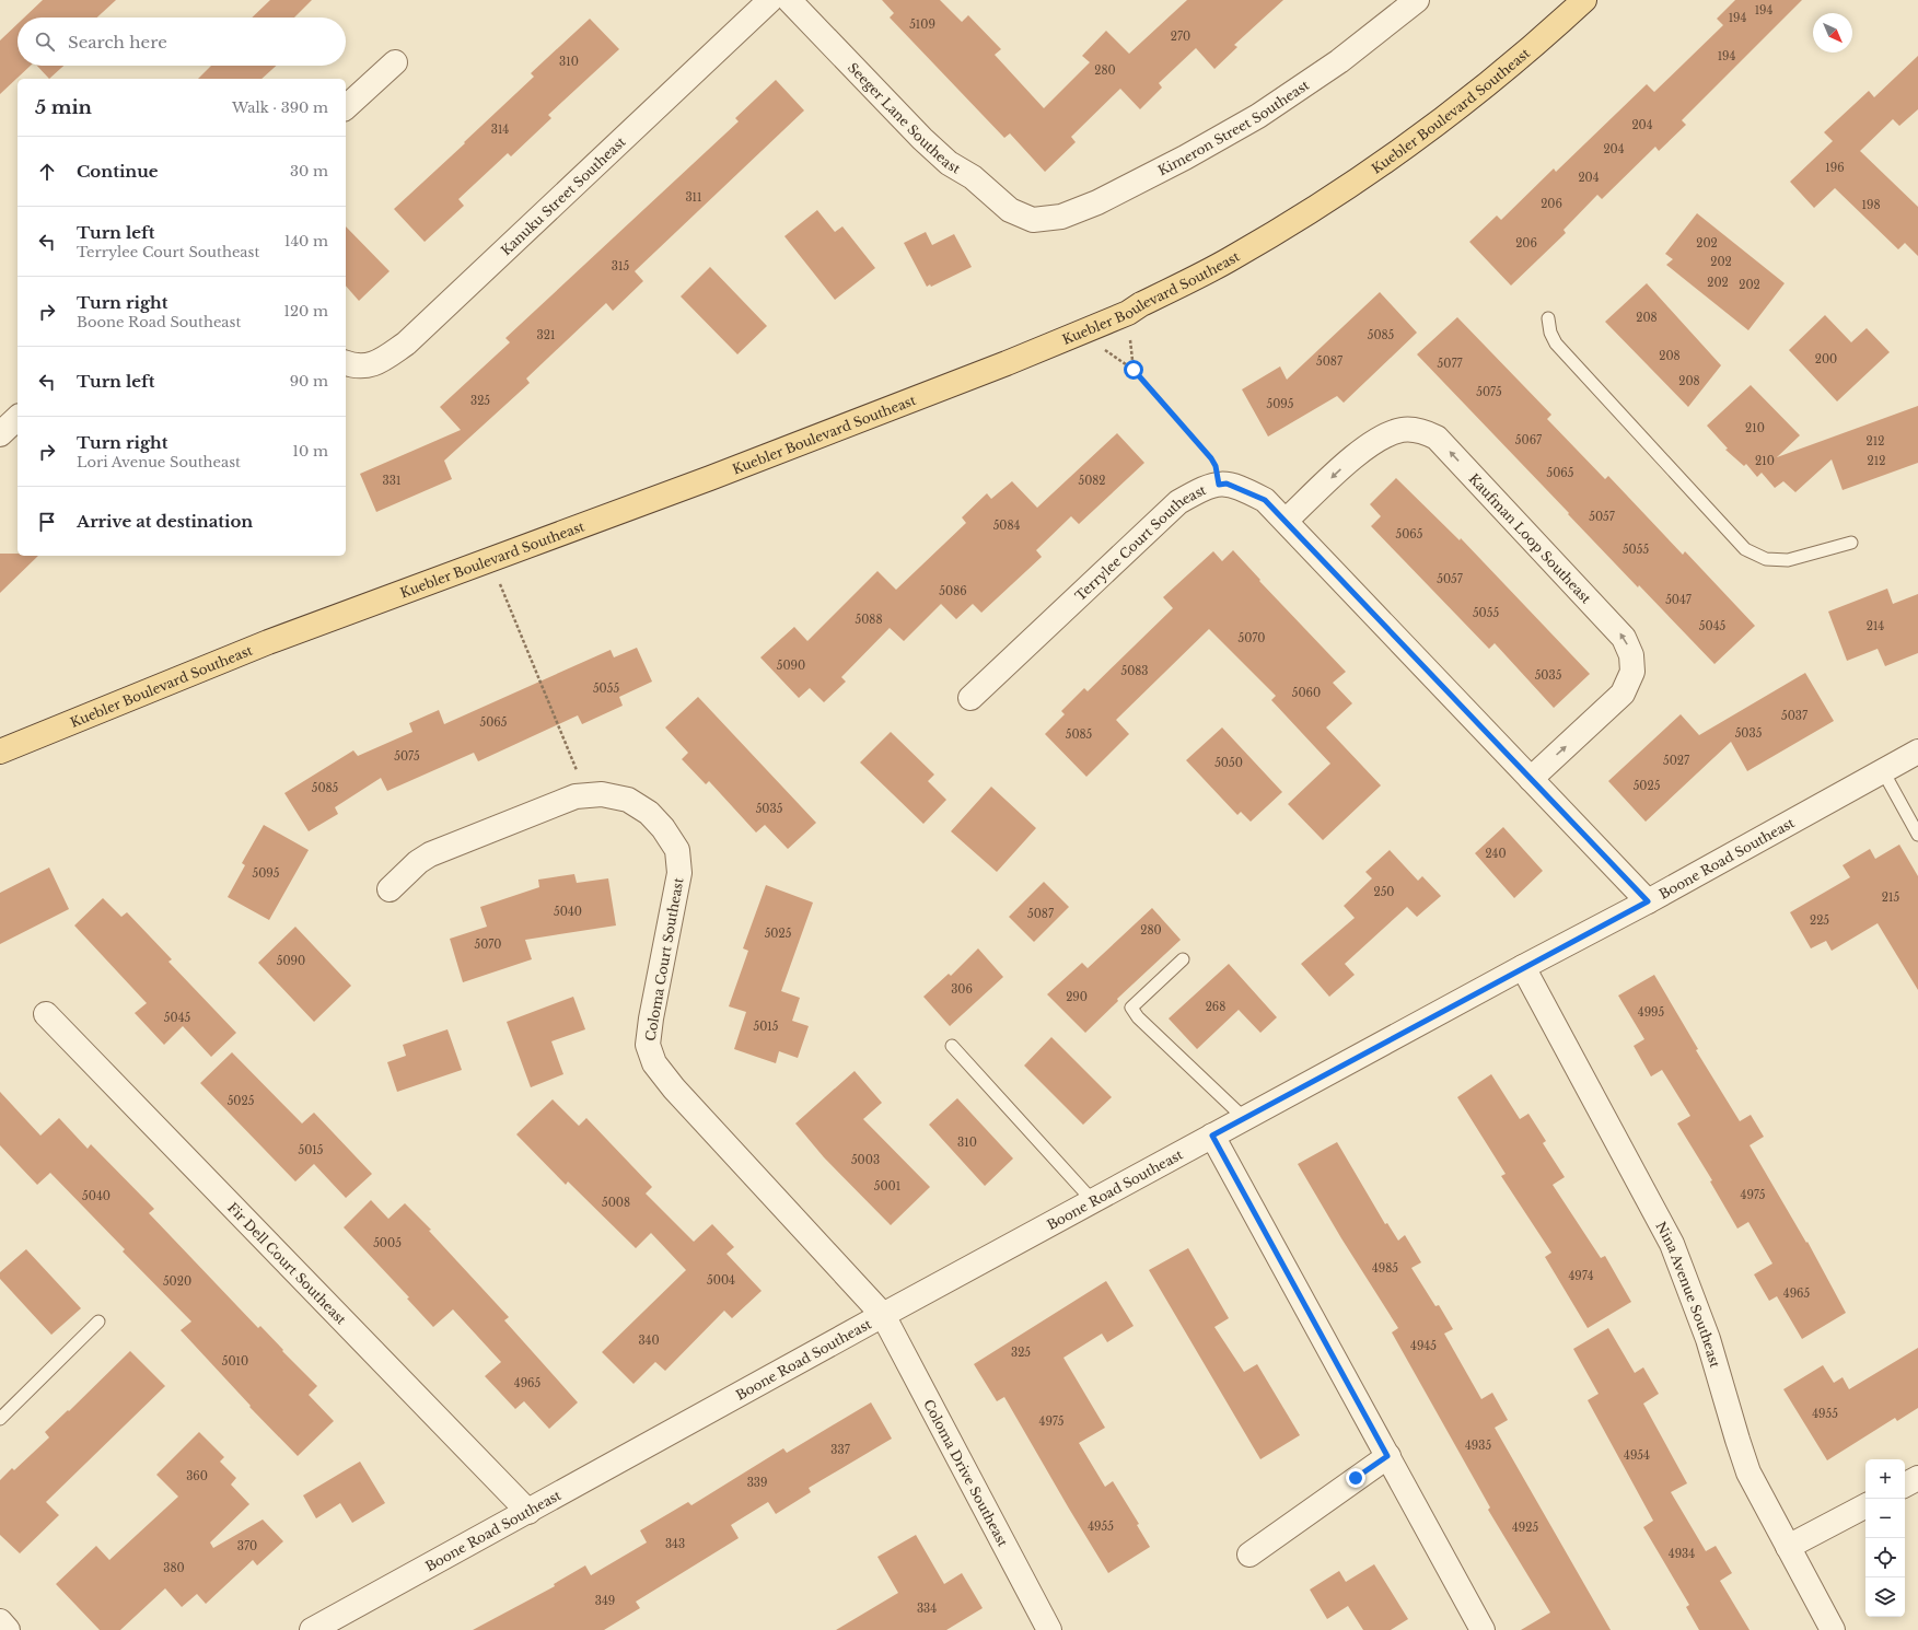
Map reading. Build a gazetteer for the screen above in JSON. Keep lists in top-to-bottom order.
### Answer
{
  "streets": {
    "main road": ["Kuebler Boulevard Southeast"],
    "street": [
      "Seeger Lane Southeast",
      "Kimeron Street Southeast",
      "Kanuku Street Southeast",
      "Kaufman Loop Southeast",
      "Terrylee Court Southeast",
      "Boone Road Southeast",
      "Coloma Court Southeast",
      "Fir Dell Court Southeast",
      "Nina Avenue Southeast",
      "Coloma Drive Southeast"
    ]
  },
  "crossings": [
    ["Seeger Lane Southeast", "Kimeron Street Southeast"],
    ["Kaufman Loop Southeast", "Terrylee Court Southeast"],
    ["Terrylee Court Southeast", "Boone Road Southeast"],
    ["Boone Road Southeast", "Coloma Court Southeast"],
    ["Boone Road Southeast", "Fir Dell Court Southeast"],
    ["Boone Road Southeast", "Nina Avenue Southeast"],
    ["Boone Road Southeast", "Coloma Drive Southeast"],
    ["Coloma Court Southeast", "Coloma Drive Southeast"]
  ],
  "house_numbers": [
    "194",
    "194",
    "5109",
    "270",
    "194",
    "310",
    "280",
    "204",
    "314",
    "204",
    "196",
    "204",
    "311",
    "206",
    "198",
    "206",
    "202",
    "202",
    "315",
    "202",
    "202",
    "208",
    "321",
    "5085",
    "208",
    "200",
    "5087",
    "5077",
    "208",
    "5075",
    "325",
    "5095",
    "210",
    "5067",
    "212",
    "210",
    "212",
    "5065",
    "331",
    "5082",
    "5057",
    "5084",
    "5065",
    "5055",
    "5057",
    "5086",
    "5047",
    "5055",
    "5088",
    "5045",
    "214",
    "5070",
    "5090",
    "5083",
    "5035",
    "5055",
    "5060",
    "5037",
    "5065",
    "5035",
    "5085",
    "5075",
    "5027",
    "5050",
    "5025",
    "5085",
    "5035",
    "240",
    "5095",
    "250",
    "215",
    "5040",
    "5087",
    "225",
    "280",
    "5025",
    "5070",
    "5090",
    "306",
    "290",
    "268",
    "4995",
    "5045",
    "5015",
    "5025",
    "310",
    "5015",
    "5003",
    "5001",
    "4975",
    "5040",
    "5008",
    "5005",
    "4985",
    "4974",
    "5004",
    "5020",
    "4965",
    "340",
    "4945",
    "325",
    "5010",
    "4965",
    "4955",
    "4975",
    "4935",
    "337",
    "4954",
    "360",
    "339",
    "4955",
    "4925",
    "343",
    "370",
    "4934",
    "380",
    "349",
    "334"
  ],
  "north": "bottom right",
  "page": {
    "search": "Search here",
    "heading": ["5 min", "Walk · 390 m"],
    "list": [
      ["Continue", "30 m"],
      ["Turn left", "Terrylee Court Southeast", "140 m"],
      ["Turn right", "Boone Road Southeast", "120 m"],
      ["Turn left", "90 m"],
      ["Turn right", "Lori Avenue Southeast", "10 m"],
      "Arrive at destination"
    ],
    "map_buttons": ["+", "−"]
  }
}
